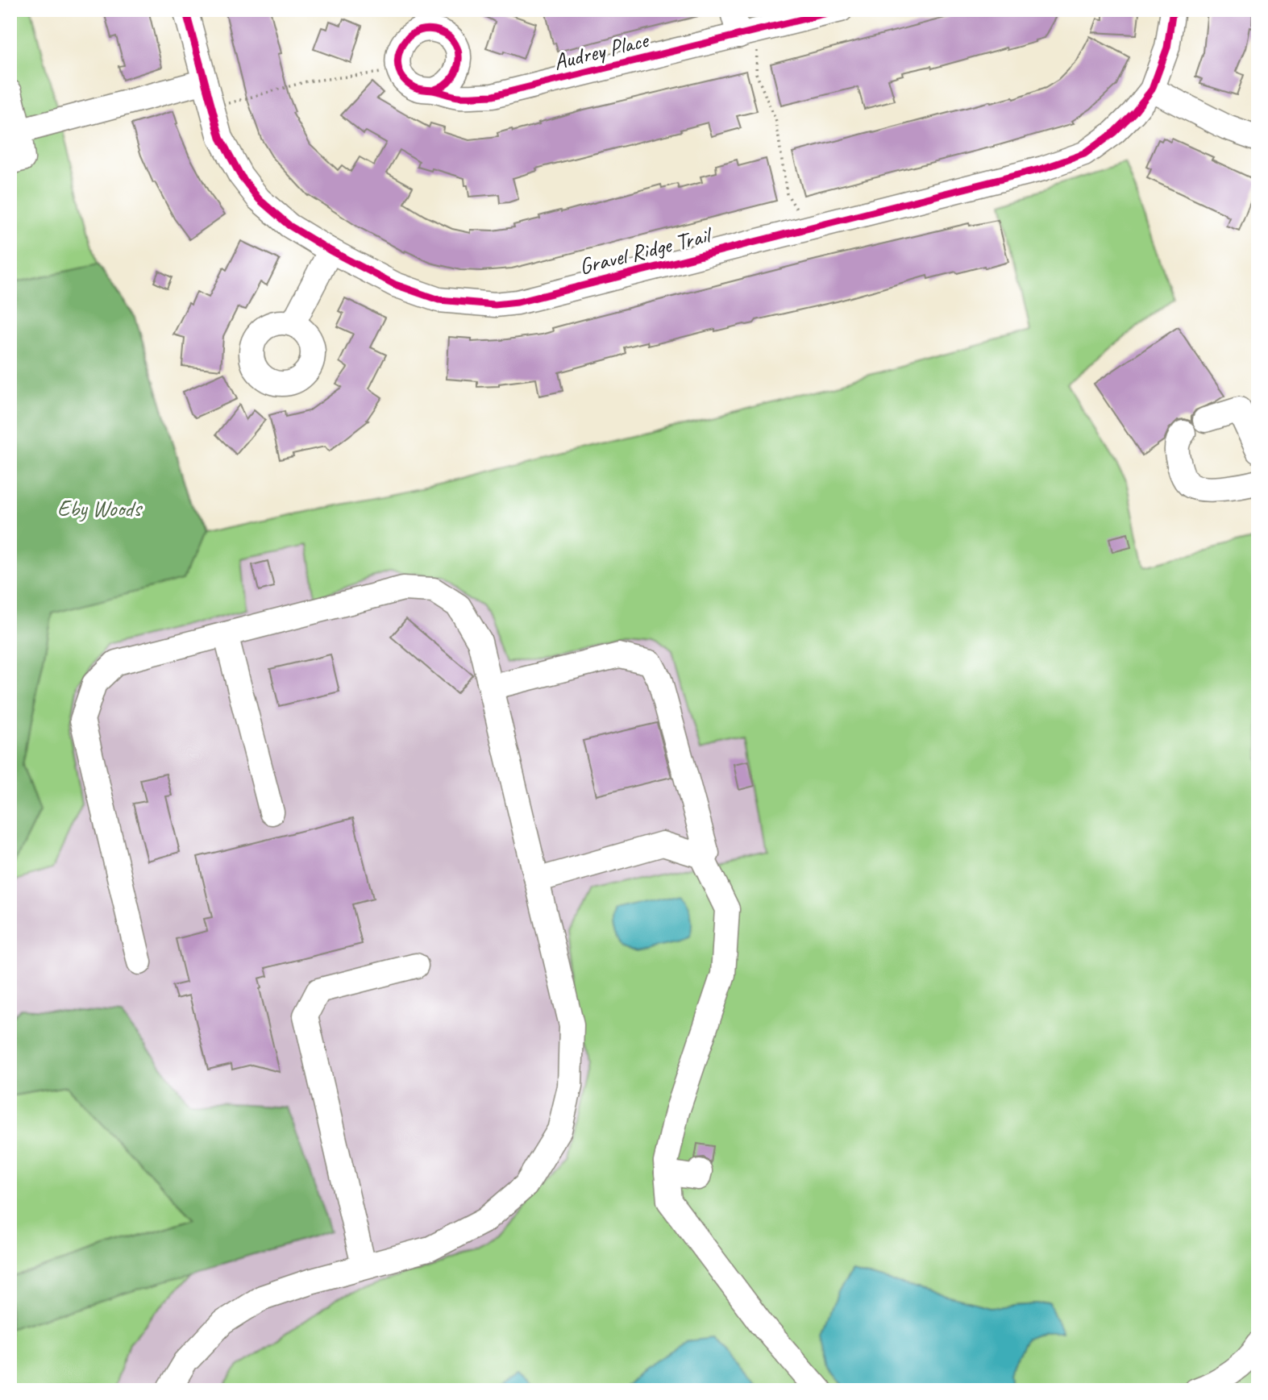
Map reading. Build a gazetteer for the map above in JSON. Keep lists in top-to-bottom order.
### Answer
{
  "streets": {
    "street": ["Audrey Place", "Gravel Ridge Trail"]
  },
  "parks": ["Eby Woods"]
}
